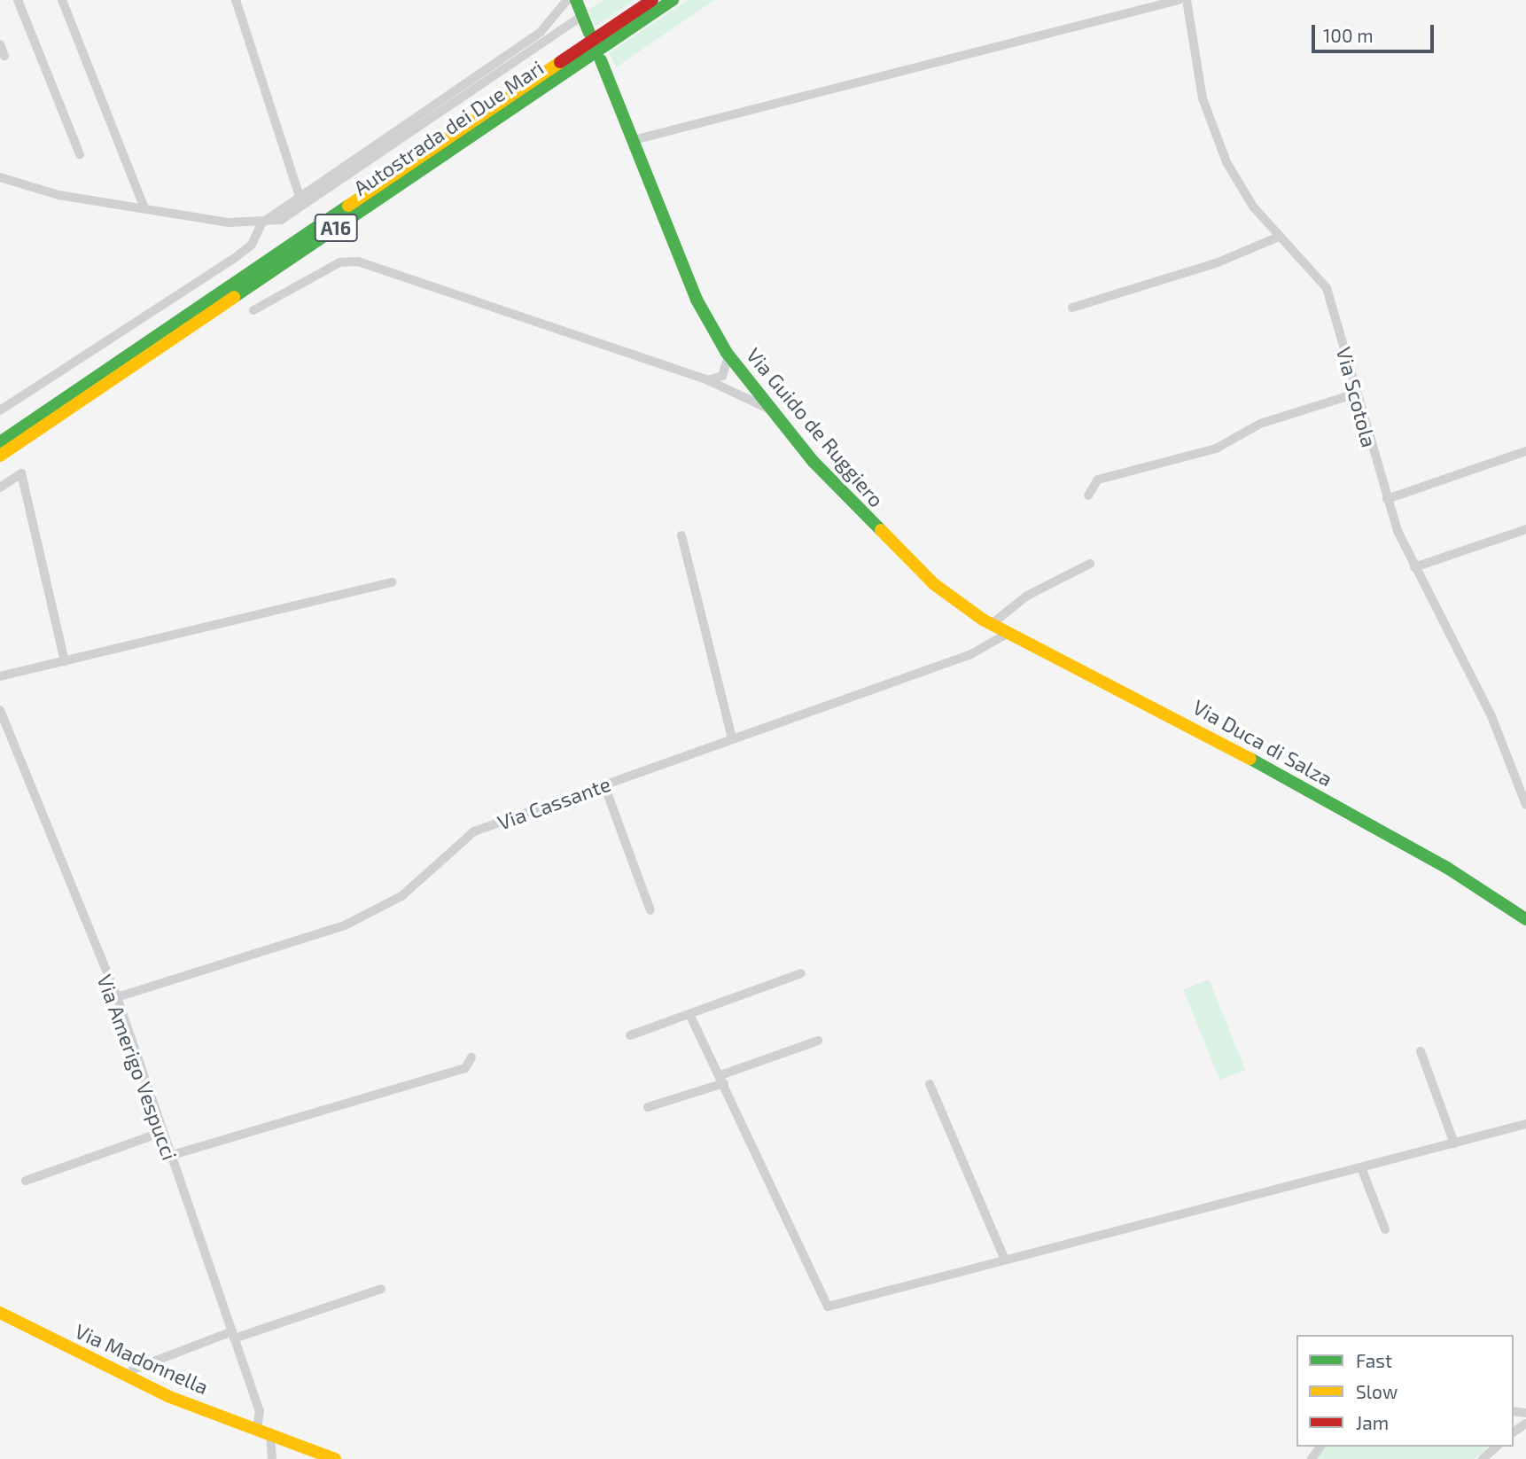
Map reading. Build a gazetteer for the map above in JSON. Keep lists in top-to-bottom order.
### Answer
{
  "streets": {
    "main road": [
      "Autostrada dei Due Mari",
      "A16",
      "Via Guido de Ruggiero",
      "Via Duca di Salza",
      "Via Madonnella"
    ],
    "street": ["Via Scotola", "Via Cassante", "Via Amerigo Vespucci"]
  },
  "crossings": [
    ["Via Guido de Ruggiero", "Via Duca di Salza"],
    ["Via Duca di Salza", "Via Cassante"],
    ["Via Cassante", "Via Amerigo Vespucci"],
    ["Via Amerigo Vespucci", "Via Madonnella"]
  ],
  "legend": ["Fast", "Slow", "Jam"],
  "scale_bar": "100 m"
}
